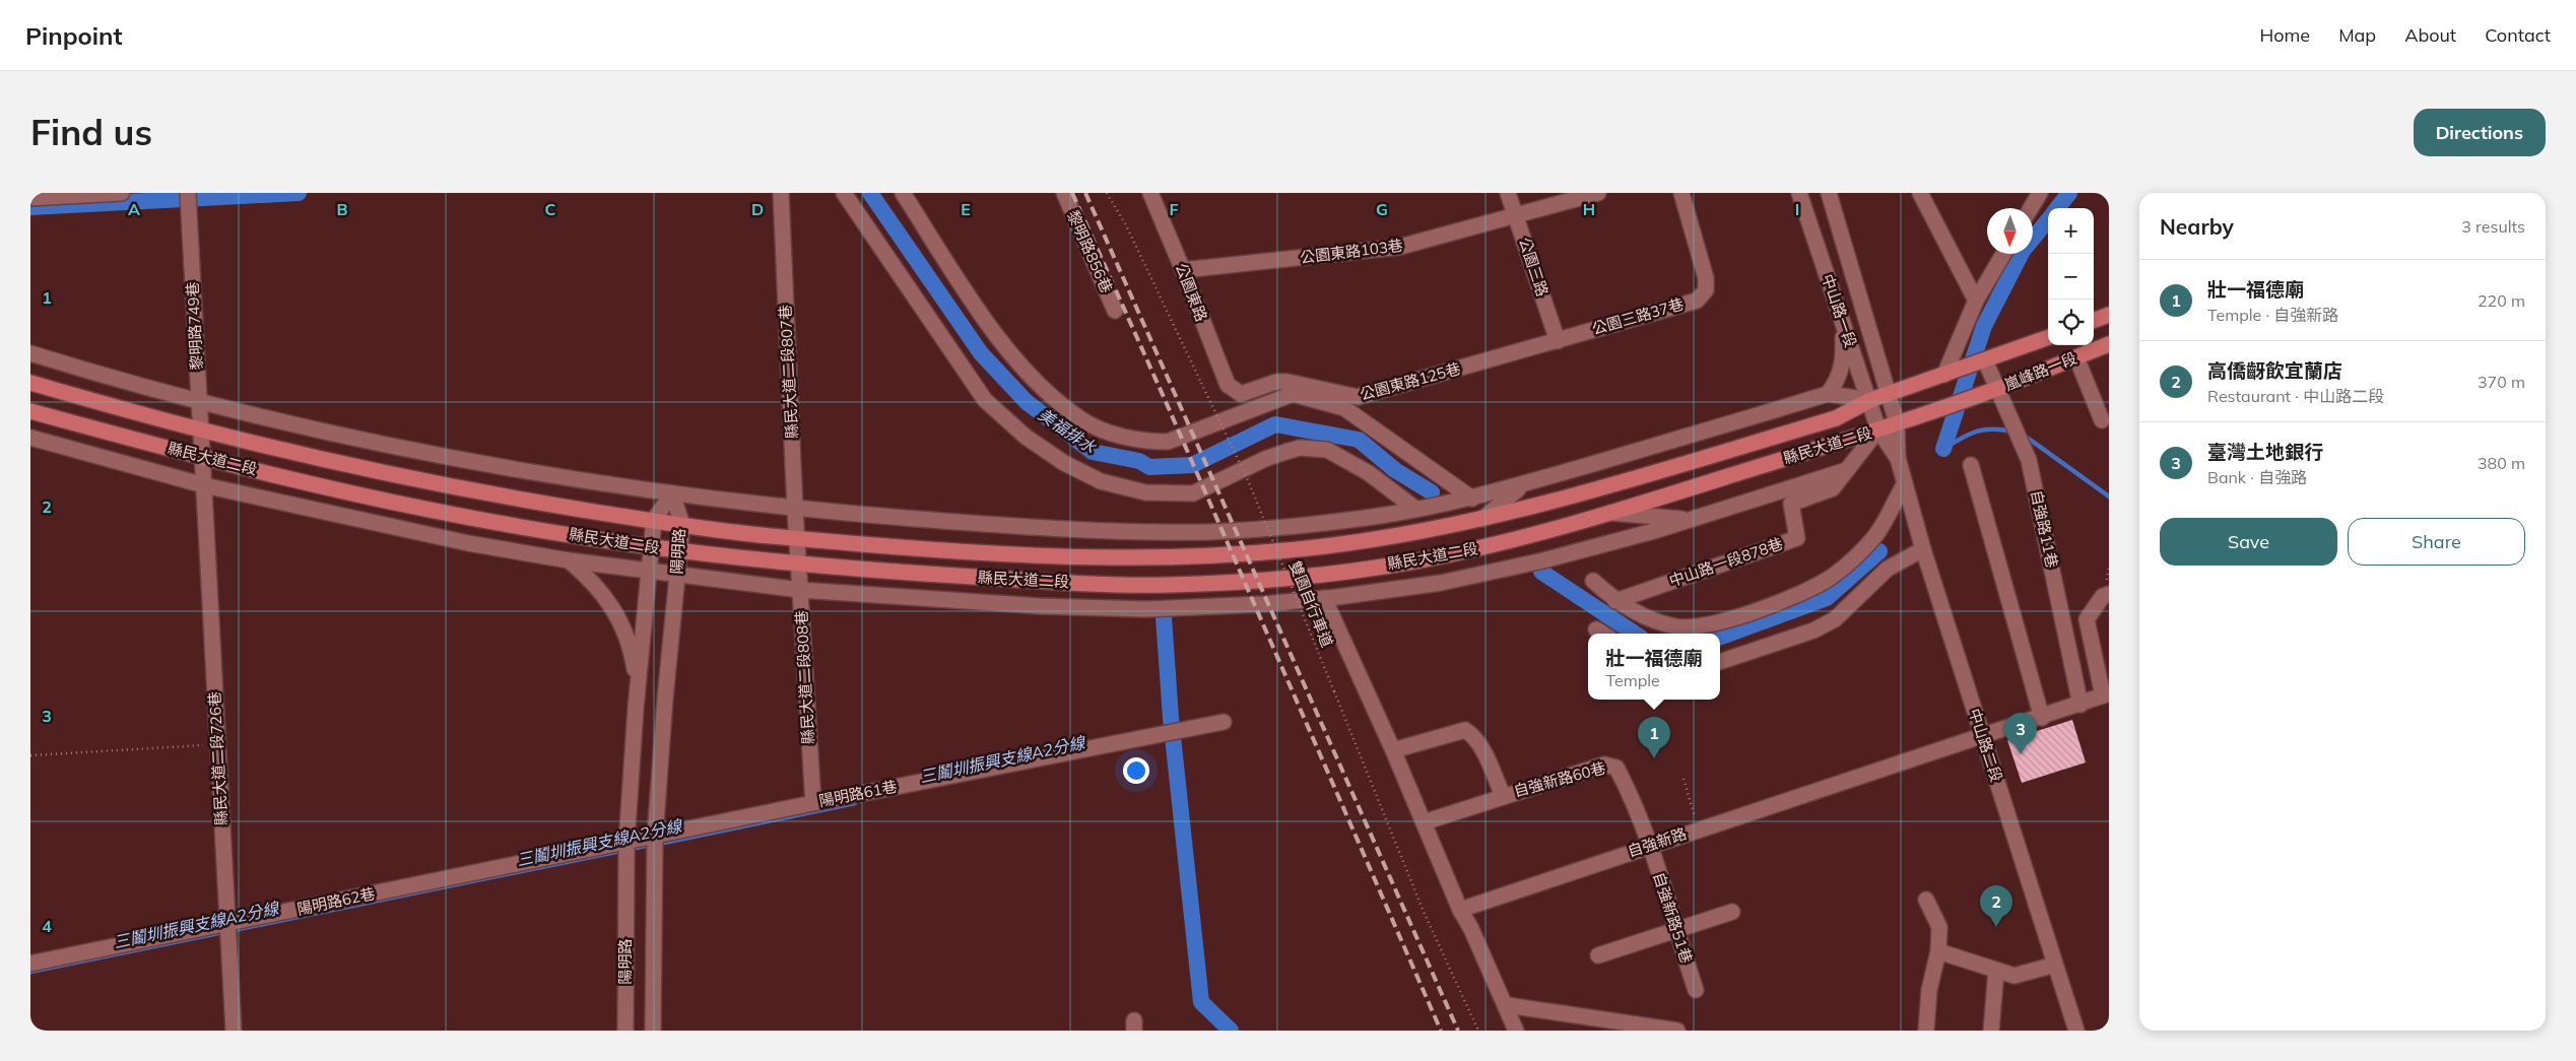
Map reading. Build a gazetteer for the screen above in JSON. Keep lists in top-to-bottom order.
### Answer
{
  "streets": {
    "main road": ["嵐峰路一段", "縣民大道二段"],
    "street": [
      "黎明路856巷",
      "公園東路103巷",
      "公園三路",
      "公園東路",
      "中山路一段",
      "公園三路37巷",
      "黎明路749巷",
      "縣民大道二段807巷",
      "公園東路125巷",
      "自強路11巷",
      "陽明路",
      "中山路一段878巷",
      "縣民大道二段808巷",
      "中山路二段",
      "縣民大道二段726巷",
      "自強新路60巷",
      "陽明路61巷",
      "自強新路",
      "陽明路62巷",
      "自強新路51巷"
    ],
    "path": ["雙園自行車道"]
  },
  "crossings": [
    ["公園東路103巷", "公園三路"],
    ["公園東路103巷", "公園東路"],
    ["公園三路", "公園三路37巷"],
    ["公園三路", "公園東路125巷"],
    ["公園東路", "公園東路125巷"],
    ["中山路一段", "縣民大道二段"],
    ["中山路一段", "中山路二段"],
    ["公園三路37巷", "公園東路125巷"],
    ["黎明路749巷", "縣民大道二段"],
    ["黎明路749巷", "縣民大道二段726巷"],
    ["縣民大道二段807巷", "縣民大道二段"],
    ["縣民大道二段807巷", "縣民大道二段808巷"],
    ["嵐峰路一段", "自強路11巷"],
    ["嵐峰路一段", "中山路二段"],
    ["縣民大道二段", "陽明路"],
    ["縣民大道二段", "中山路一段878巷"],
    ["縣民大道二段", "縣民大道二段808巷"],
    ["縣民大道二段", "中山路二段"],
    ["縣民大道二段", "縣民大道二段726巷"],
    ["自強路11巷", "自強新路"],
    ["陽明路", "陽明路61巷"],
    ["陽明路", "陽明路62巷"],
    ["縣民大道二段808巷", "陽明路61巷"],
    ["中山路二段", "自強新路"],
    ["縣民大道二段726巷", "陽明路62巷"],
    ["自強新路60巷", "自強新路"],
    ["自強新路60巷", "自強新路51巷"],
    ["陽明路61巷", "陽明路62巷"],
    ["自強新路", "自強新路51巷"]
  ],
  "water": ["美福排水", "三鬮圳振興支線A2分線"],
  "north": "bottom",
  "page": {
    "header": "Pinpoint",
    "nav": [
      "Home",
      "Map",
      "About",
      "Contact"
    ],
    "buttons": [
      "Directions",
      ["Save", "Share"]
    ],
    "title": "Find us",
    "heading": ["Nearby", "3 results"],
    "map_buttons": ["+", "−"],
    "list": [
      {
        "mark": "1",
        "name": "壯一福德廟",
        "note": "Temple · 自強新路",
        "value": "220 m"
      },
      {
        "mark": "2",
        "name": "高僑齖飲宜蘭店",
        "note": "Restaurant · 中山路二段",
        "value": "370 m"
      },
      {
        "mark": "3",
        "name": "臺灣土地銀行",
        "note": "Bank · 自強路",
        "value": "380 m"
      }
    ],
    "popup": ["壯一福德廟", "Temple"],
    "pins": ["3", "1", "2"]
  },
  "grid": {
    "columns": [
      "A",
      "B",
      "C",
      "D",
      "E",
      "F",
      "G",
      "H",
      "I"
    ],
    "rows": [
      "1",
      "2",
      "3",
      "4"
    ]
  }
}
